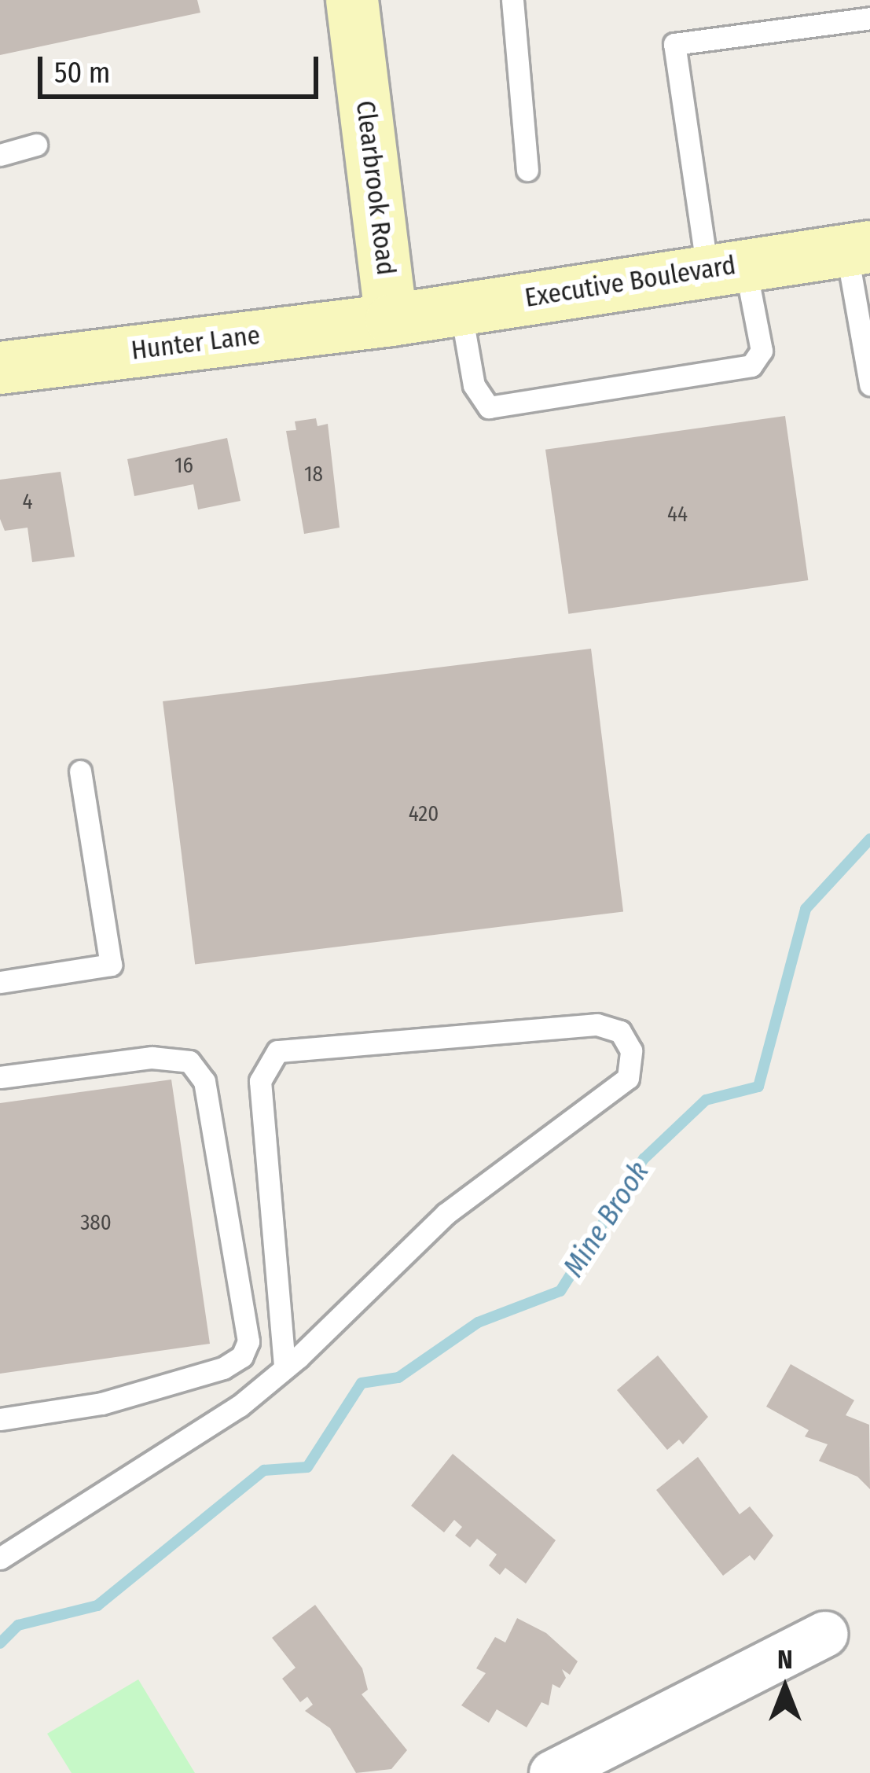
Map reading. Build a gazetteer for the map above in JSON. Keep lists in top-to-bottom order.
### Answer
{
  "streets": {
    "street": ["Clearbrook Road", "Executive Boulevard", "Hunter Lane"]
  },
  "crossings": [
    ["Clearbrook Road", "Executive Boulevard"],
    ["Clearbrook Road", "Hunter Lane"],
    ["Executive Boulevard", "Hunter Lane"]
  ],
  "water": ["Mine Brook"],
  "house_numbers": [
    "16",
    "18",
    "4",
    "44",
    "420",
    "380"
  ],
  "scale_bar": "50 m",
  "north": "top"
}
